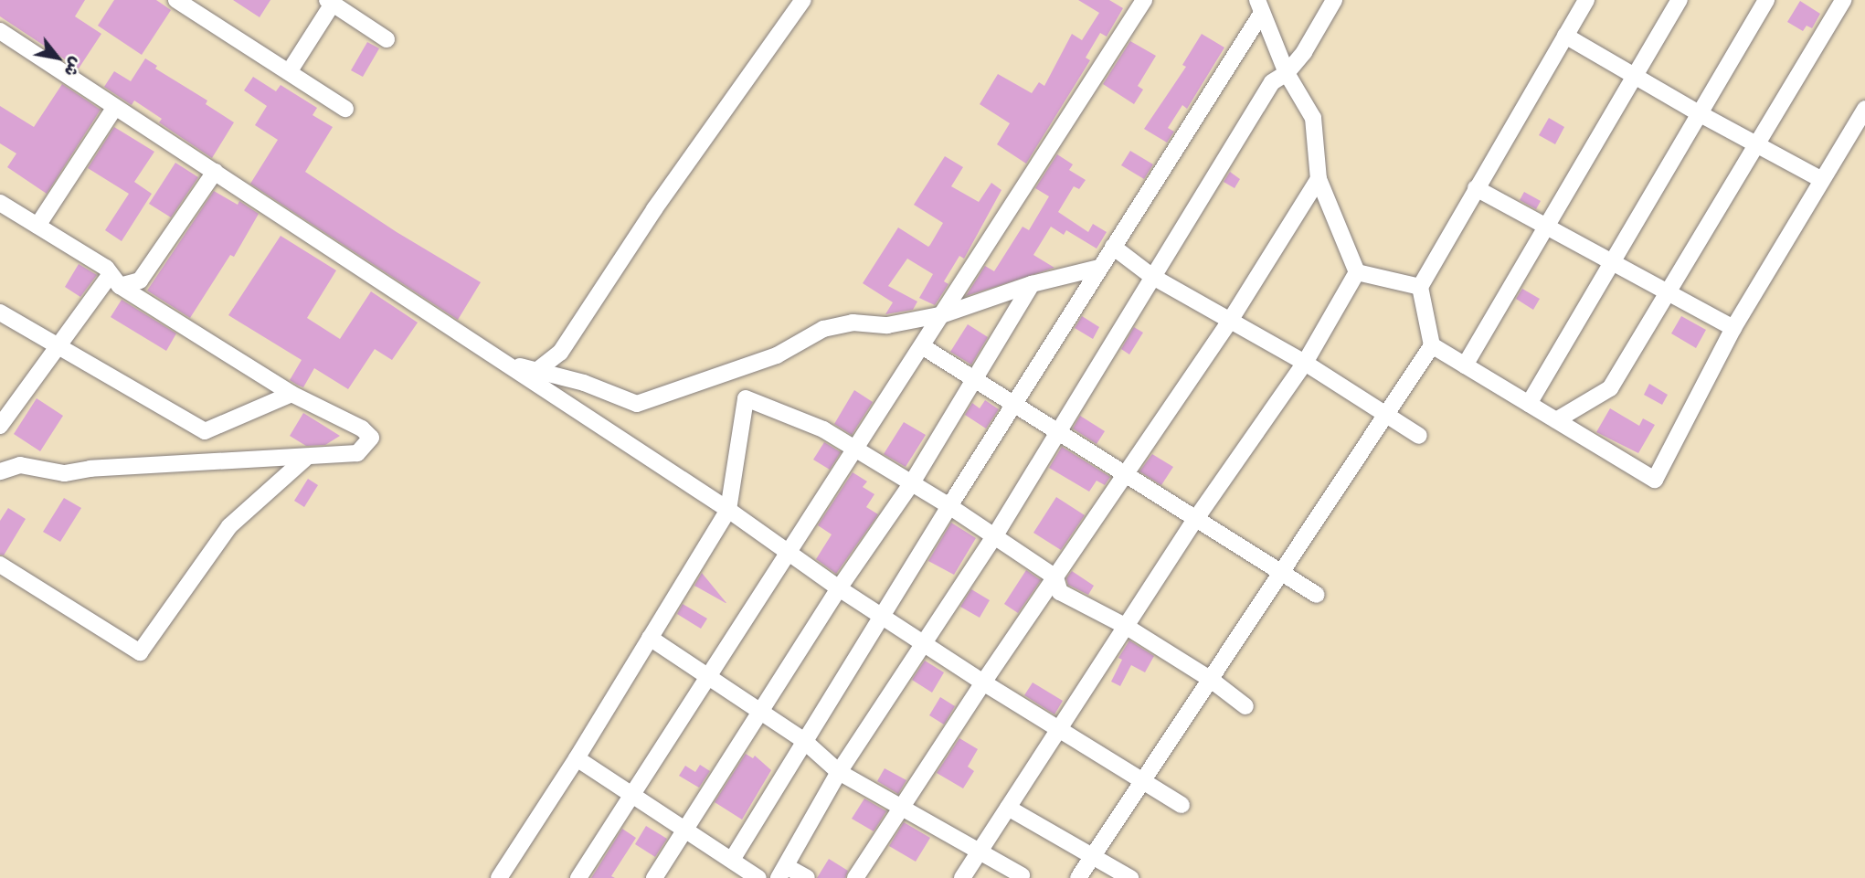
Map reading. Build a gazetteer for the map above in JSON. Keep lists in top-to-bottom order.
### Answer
{
  "north": "bottom right"
}
